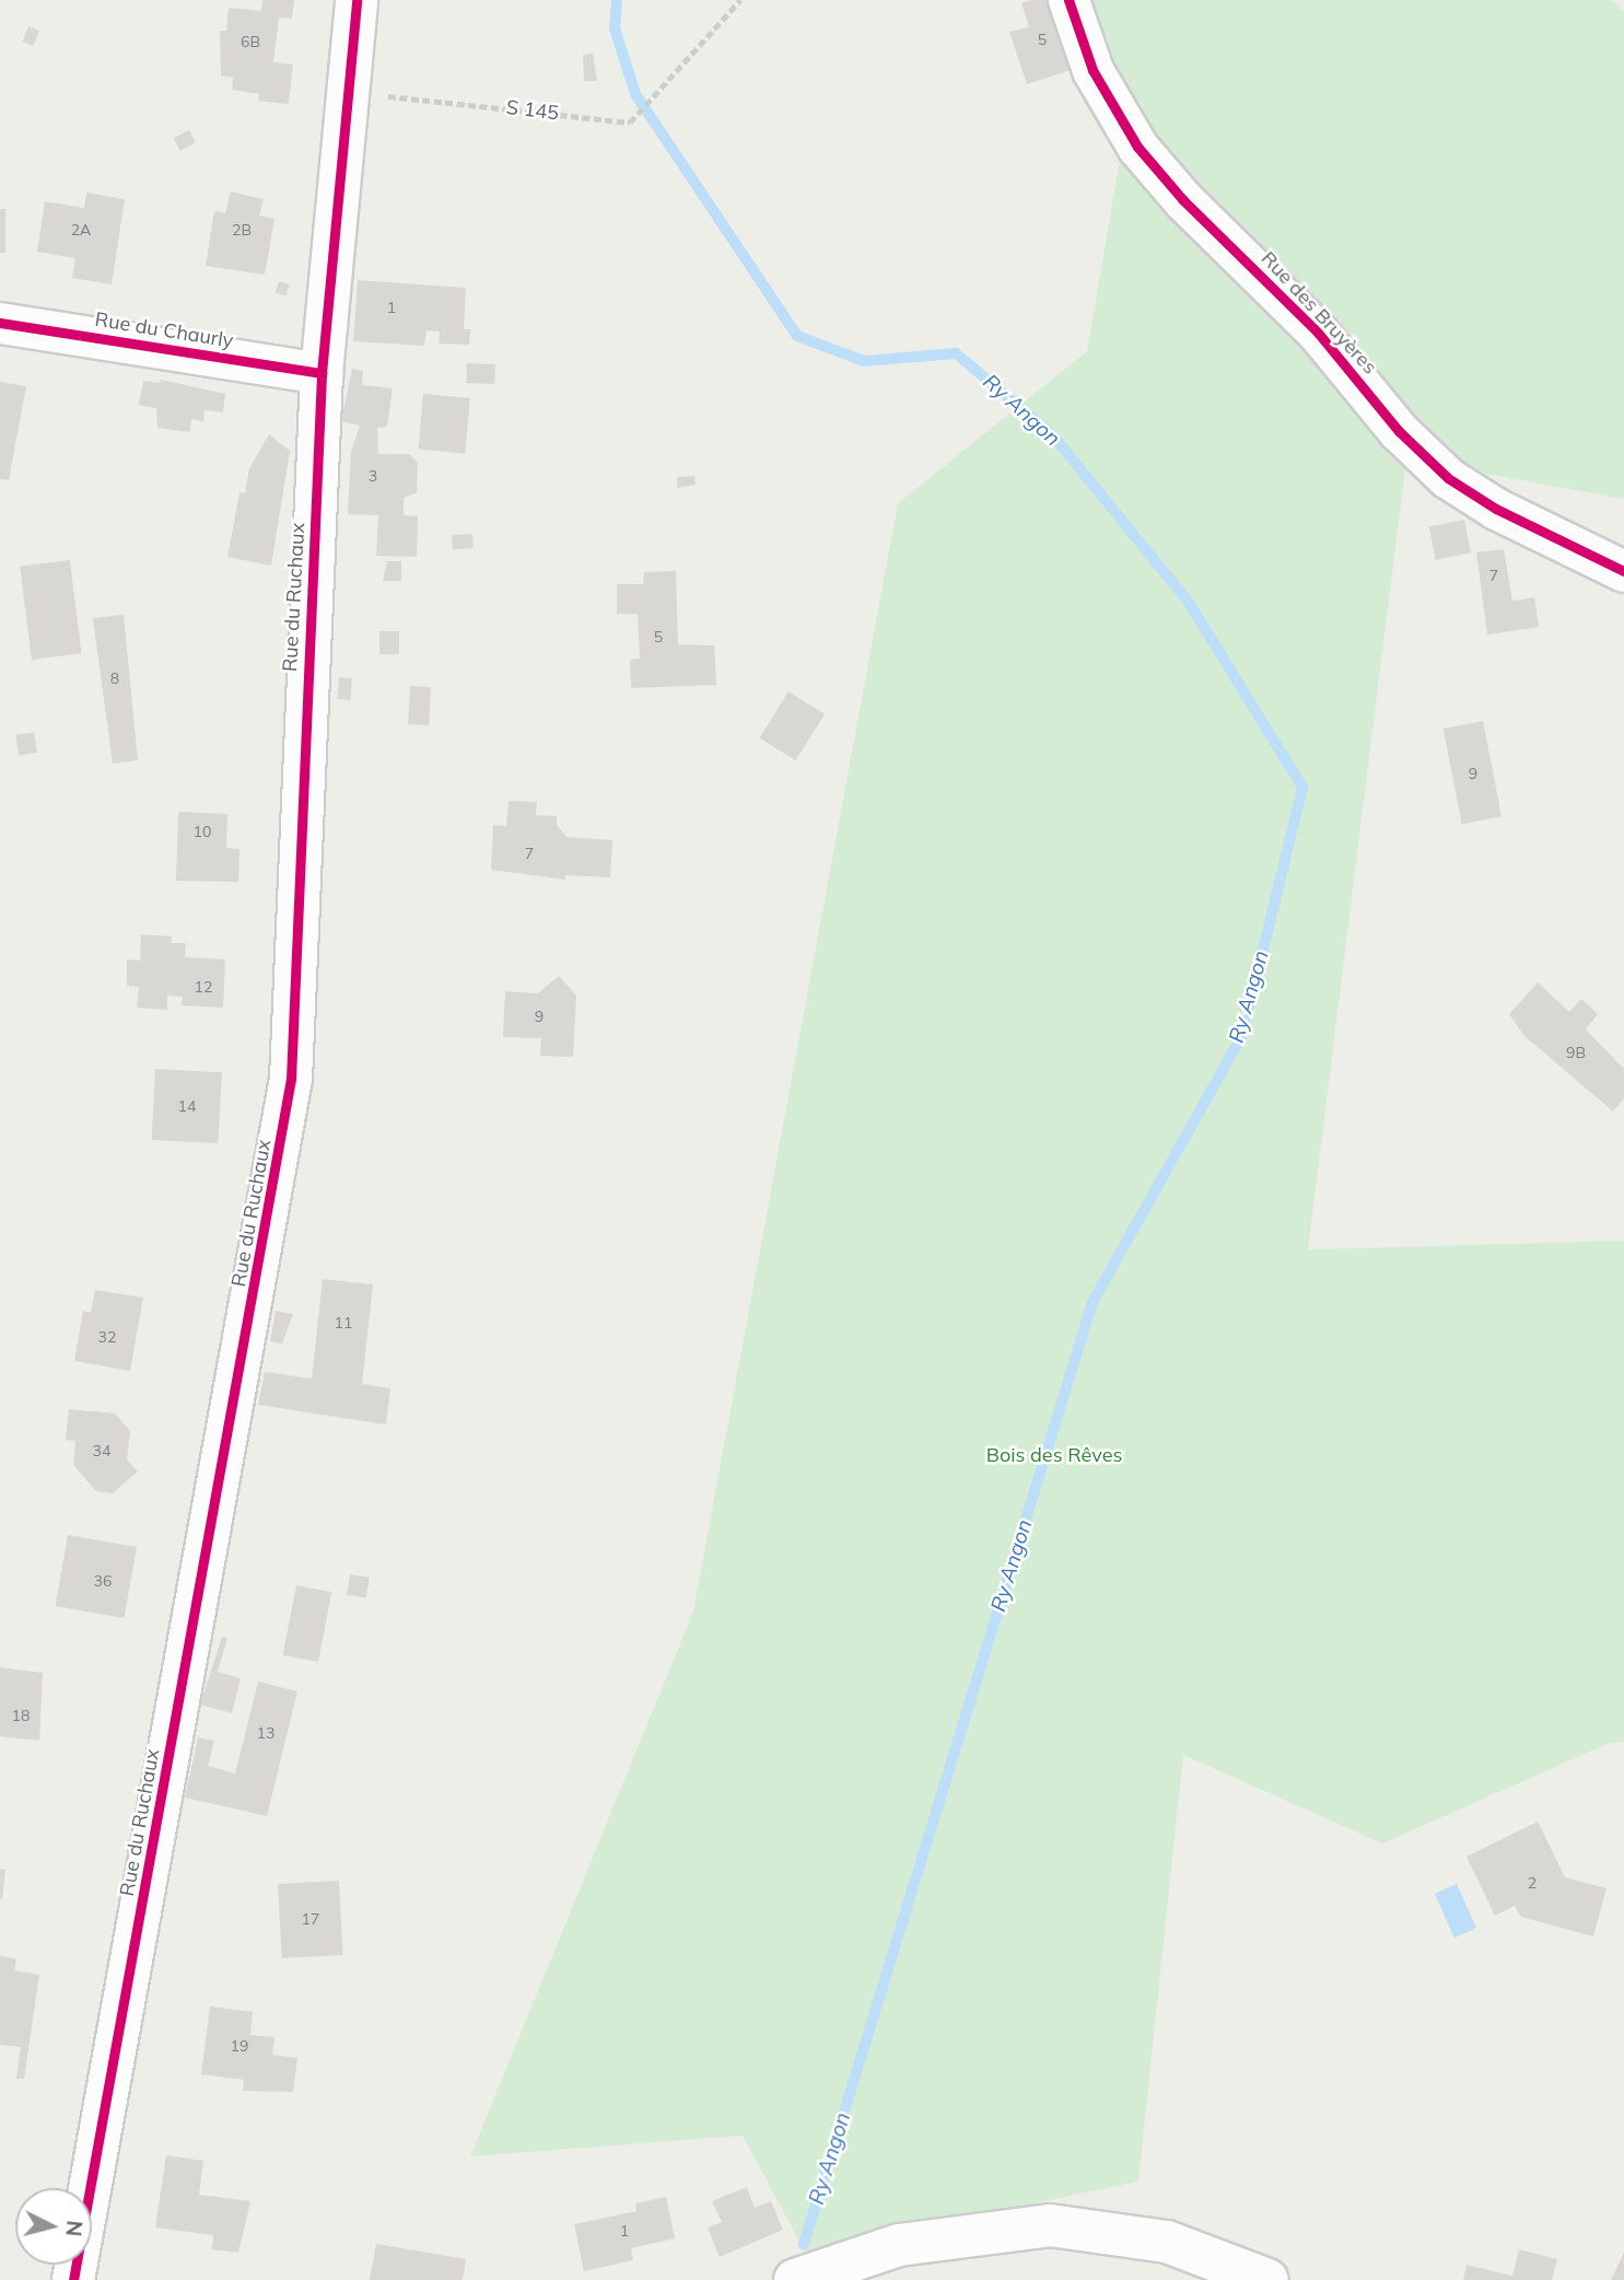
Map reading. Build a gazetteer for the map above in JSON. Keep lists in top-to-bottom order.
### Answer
{
  "streets": {
    "street": ["Rue des Bruyères", "Rue du Chaurly", "Rue du Ruchaux"],
    "path": ["S 145"]
  },
  "crossings": [
    ["Rue du Chaurly", "Rue du Ruchaux"]
  ],
  "water": ["Ry Angon"],
  "parks": ["Bois des Rêves"],
  "house_numbers": [
    "5",
    "6B",
    "2A",
    "2B",
    "1",
    "3",
    "7",
    "5",
    "8",
    "9",
    "10",
    "7",
    "12",
    "9",
    "9B",
    "14",
    "11",
    "32",
    "34",
    "36",
    "18",
    "13",
    "2",
    "17",
    "19",
    "1"
  ],
  "north": "right"
}
